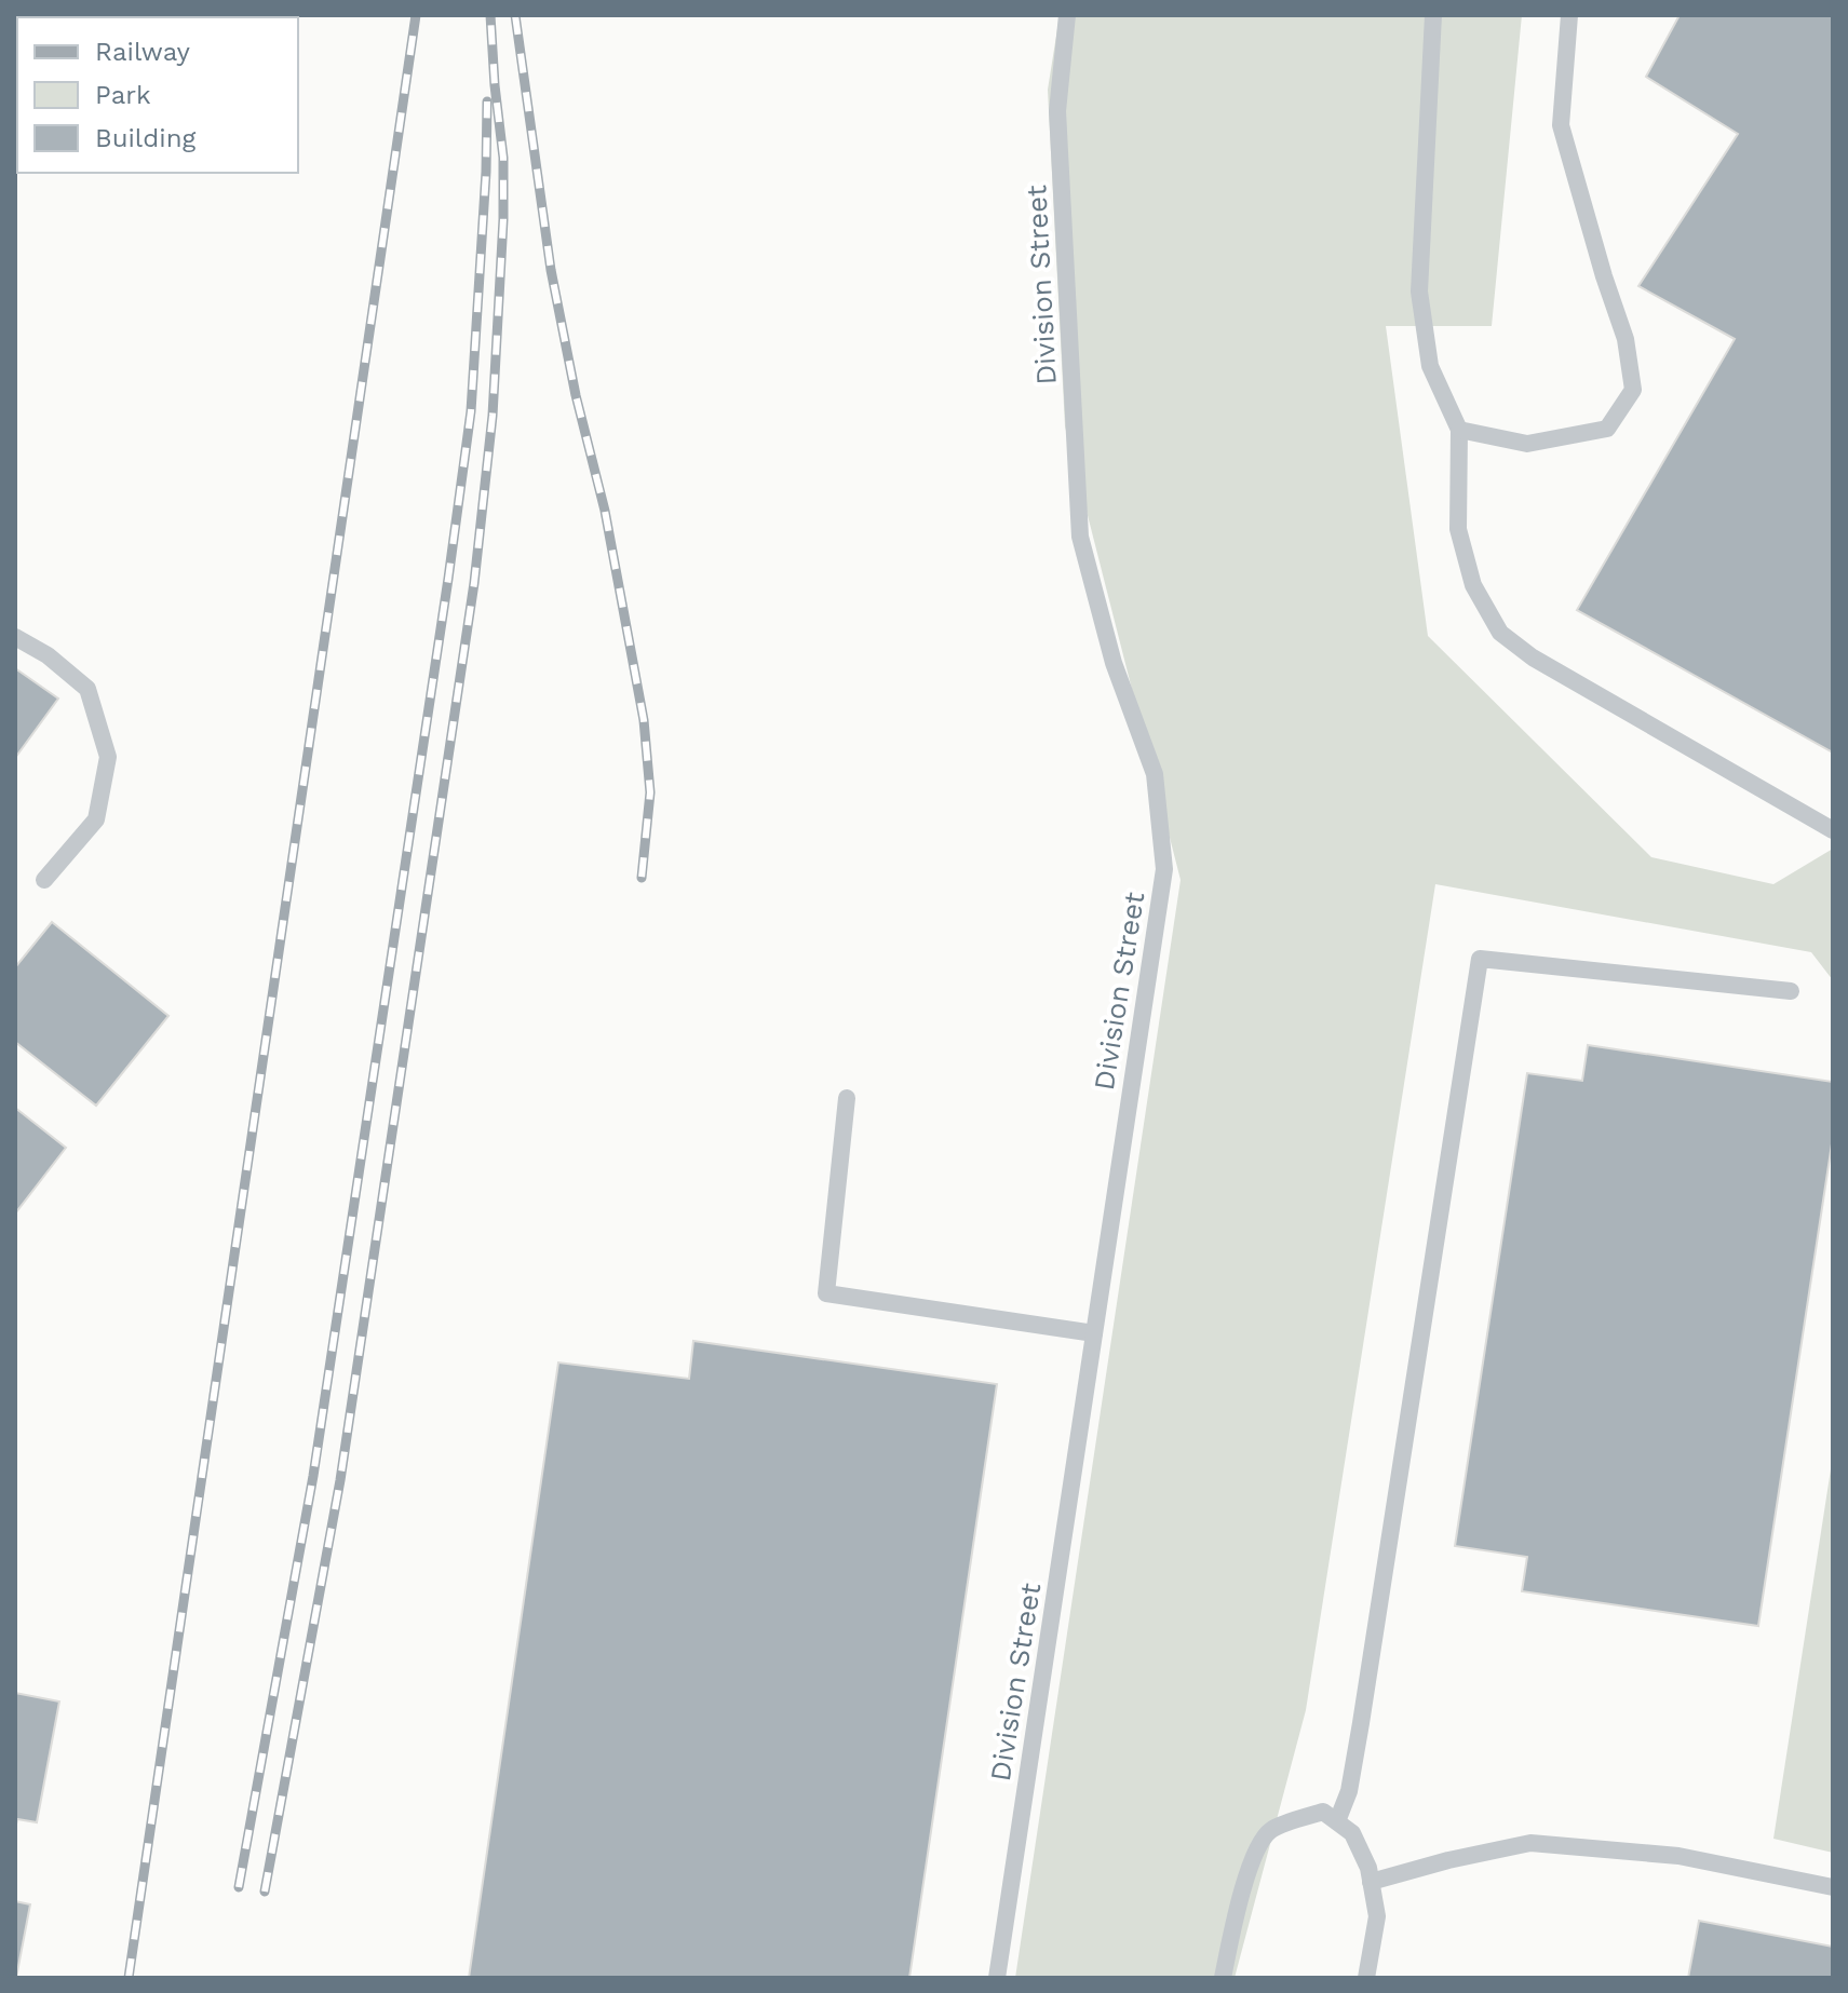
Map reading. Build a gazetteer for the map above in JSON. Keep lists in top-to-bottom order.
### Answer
{
  "streets": {
    "lane": ["Division Street"]
  },
  "legend": ["Railway", "Park", "Building"]
}
